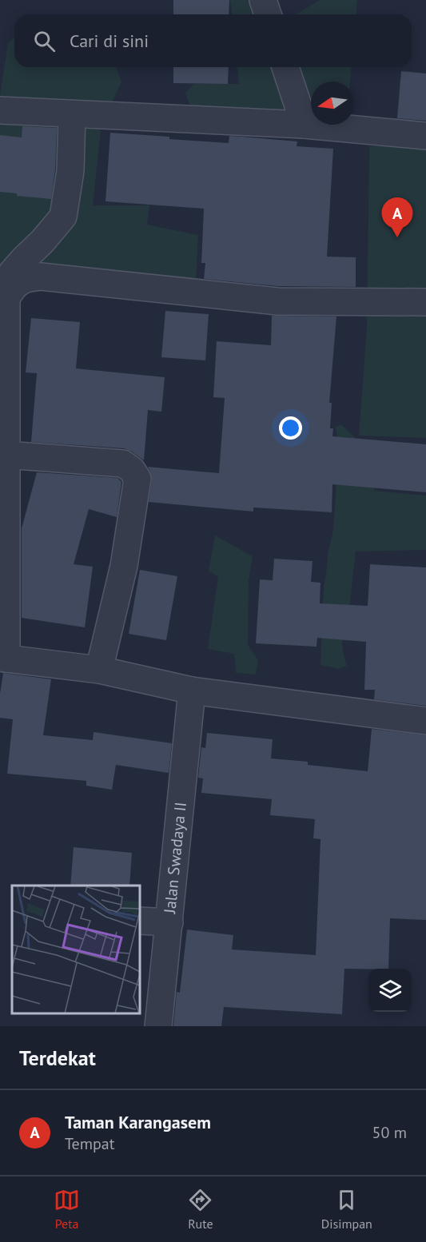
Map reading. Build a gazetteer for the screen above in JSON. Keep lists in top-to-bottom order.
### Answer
{
  "streets": {
    "street": ["Jalan Swadaya II"]
  },
  "north": "left",
  "page": {
    "search": "Cari di sini",
    "pins": "A",
    "heading": "Terdekat",
    "list": [
      {
        "mark": "A",
        "name": "Taman Karangasem",
        "note": "Tempat",
        "value": "50 m"
      }
    ],
    "nav": ["Peta", "Rute", "Disimpan"]
  }
}
